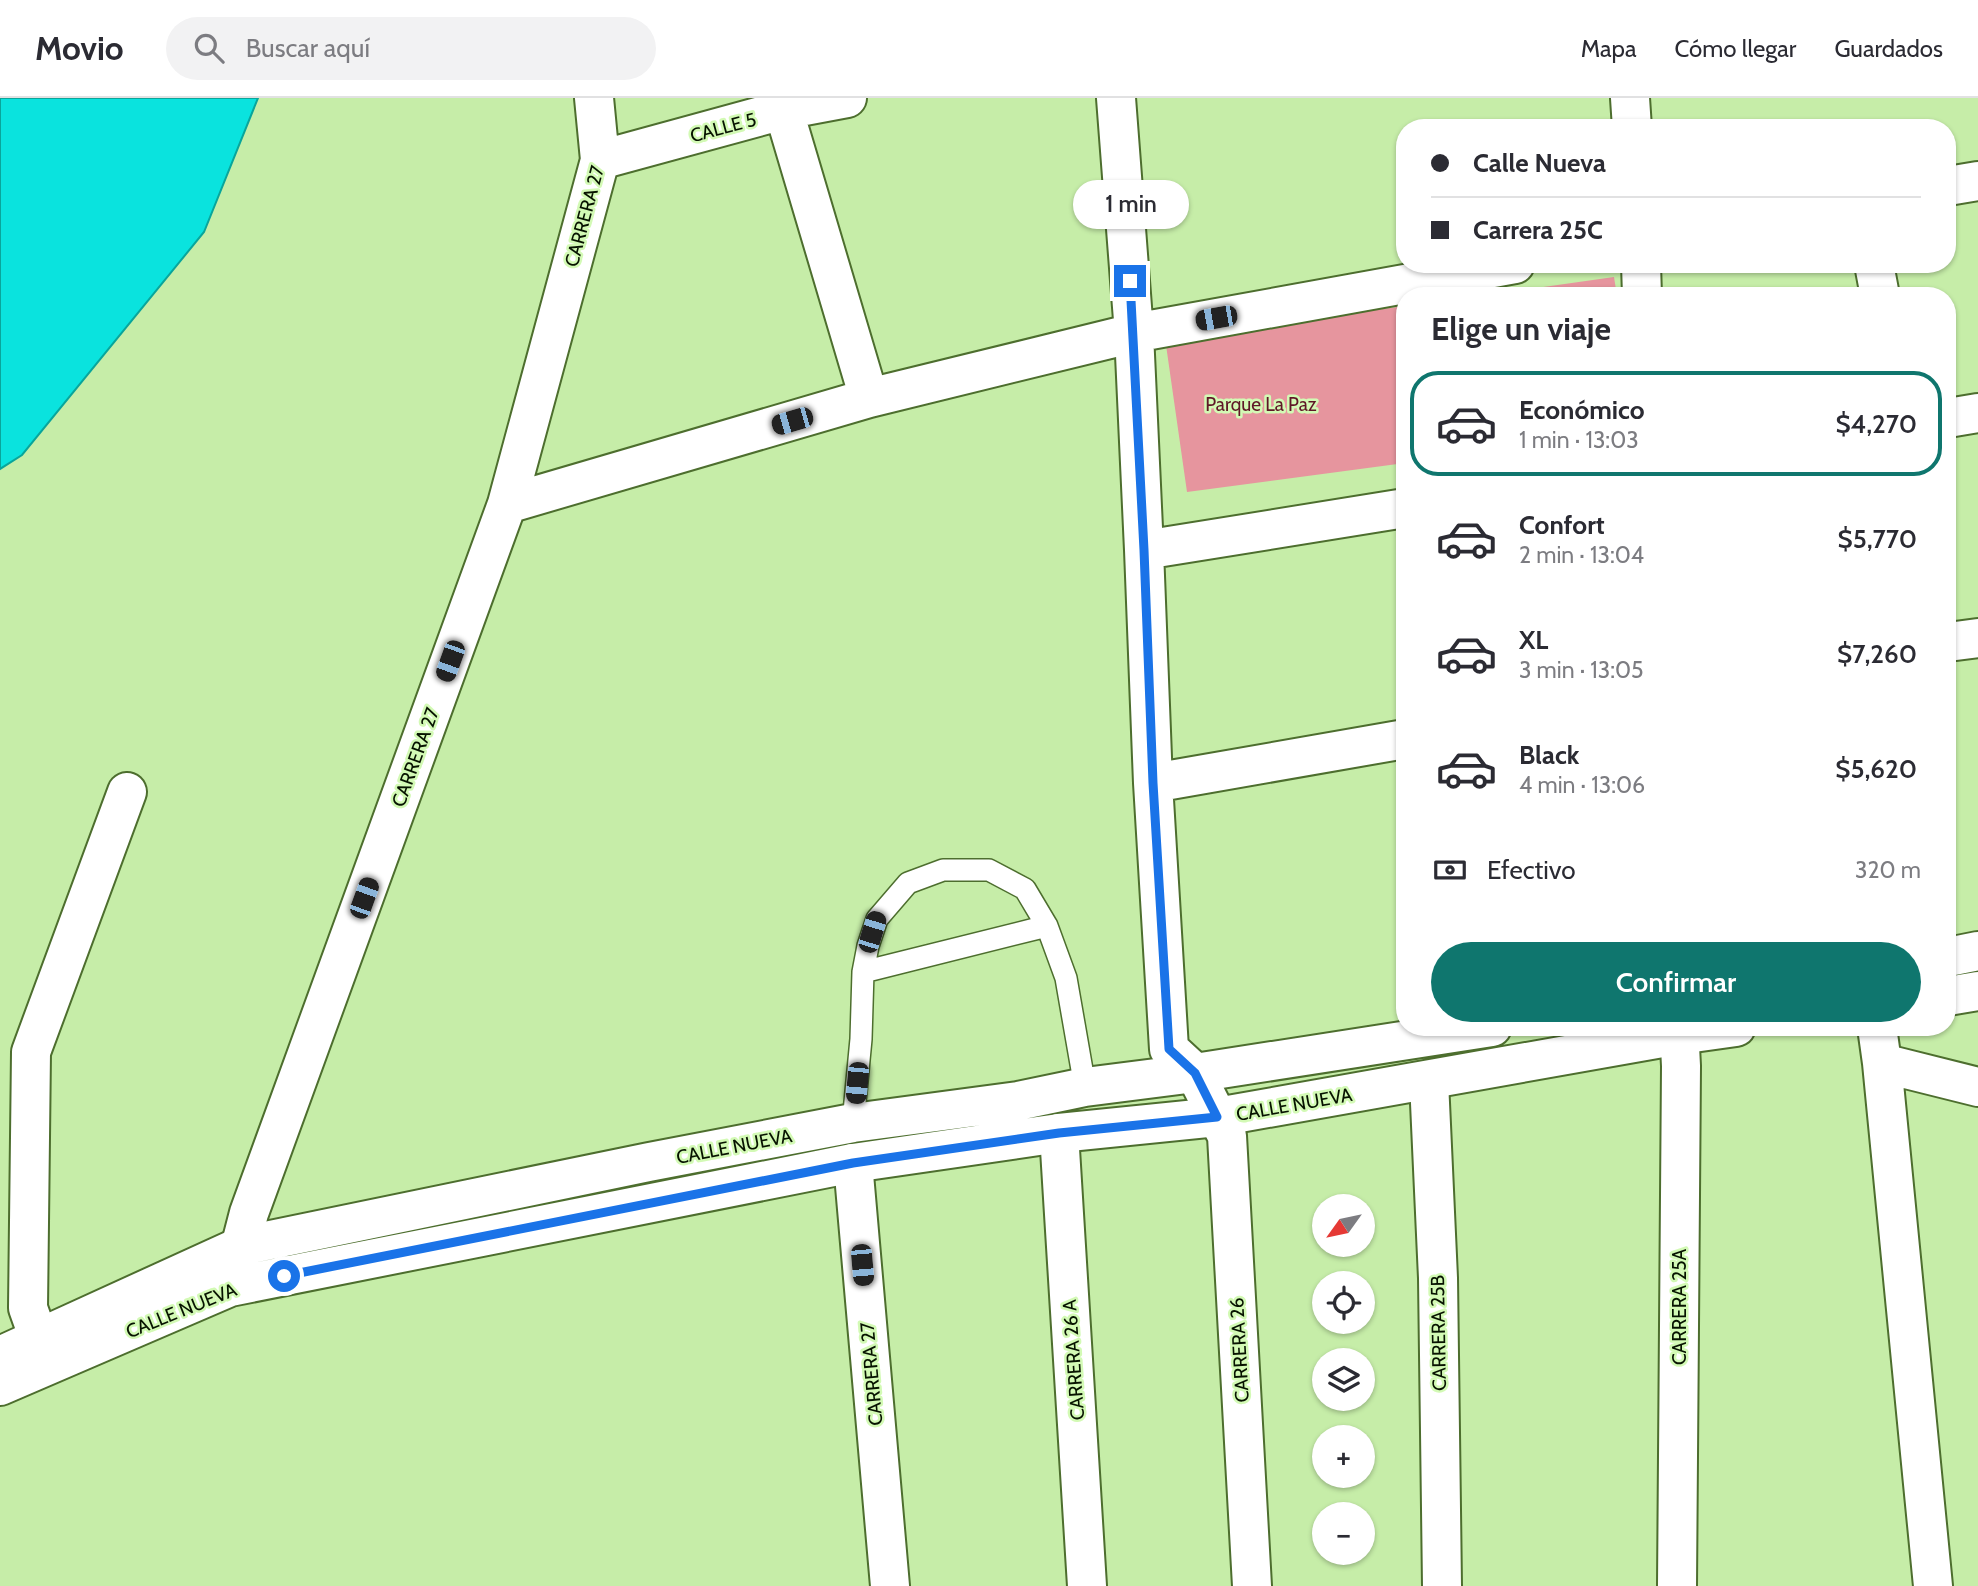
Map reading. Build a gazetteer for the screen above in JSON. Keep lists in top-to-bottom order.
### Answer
{
  "streets": {
    "street": [
      "CALLE 5",
      "CARRERA 27",
      "CALLE NUEVA",
      "CARRERA 25A",
      "CARRERA 25B",
      "CARRERA 26",
      "CARRERA 26 A"
    ]
  },
  "crossings": [
    ["CALLE 5", "CARRERA 27"],
    ["CARRERA 27", "CALLE NUEVA"],
    ["CALLE NUEVA", "CARRERA 25B"],
    ["CALLE NUEVA", "CARRERA 26"],
    ["CALLE NUEVA", "CARRERA 26 A"]
  ],
  "parks": ["Parque La Paz"],
  "north": "bottom left",
  "page": {
    "header": "Movio",
    "search": "Buscar aquí",
    "nav": ["Mapa", "Cómo llegar", "Guardados"],
    "banner": ["Calle Nueva", "Carrera 25C"],
    "bubble": "1 min",
    "heading": "Elige un viaje",
    "list": [
      {
        "name": "Económico",
        "note": "1 min · 13:03",
        "value": "$4,270"
      },
      {
        "name": "Confort",
        "note": "2 min · 13:04",
        "value": "$5,770"
      },
      {
        "name": "XL",
        "note": "3 min · 13:05",
        "value": "$7,260"
      },
      {
        "name": "Black",
        "note": "4 min · 13:06",
        "value": "$5,620"
      }
    ],
    "pay": ["Efectivo", "320 m"],
    "buttons": "Confirmar",
    "map_buttons": ["+", "−"]
  }
}
